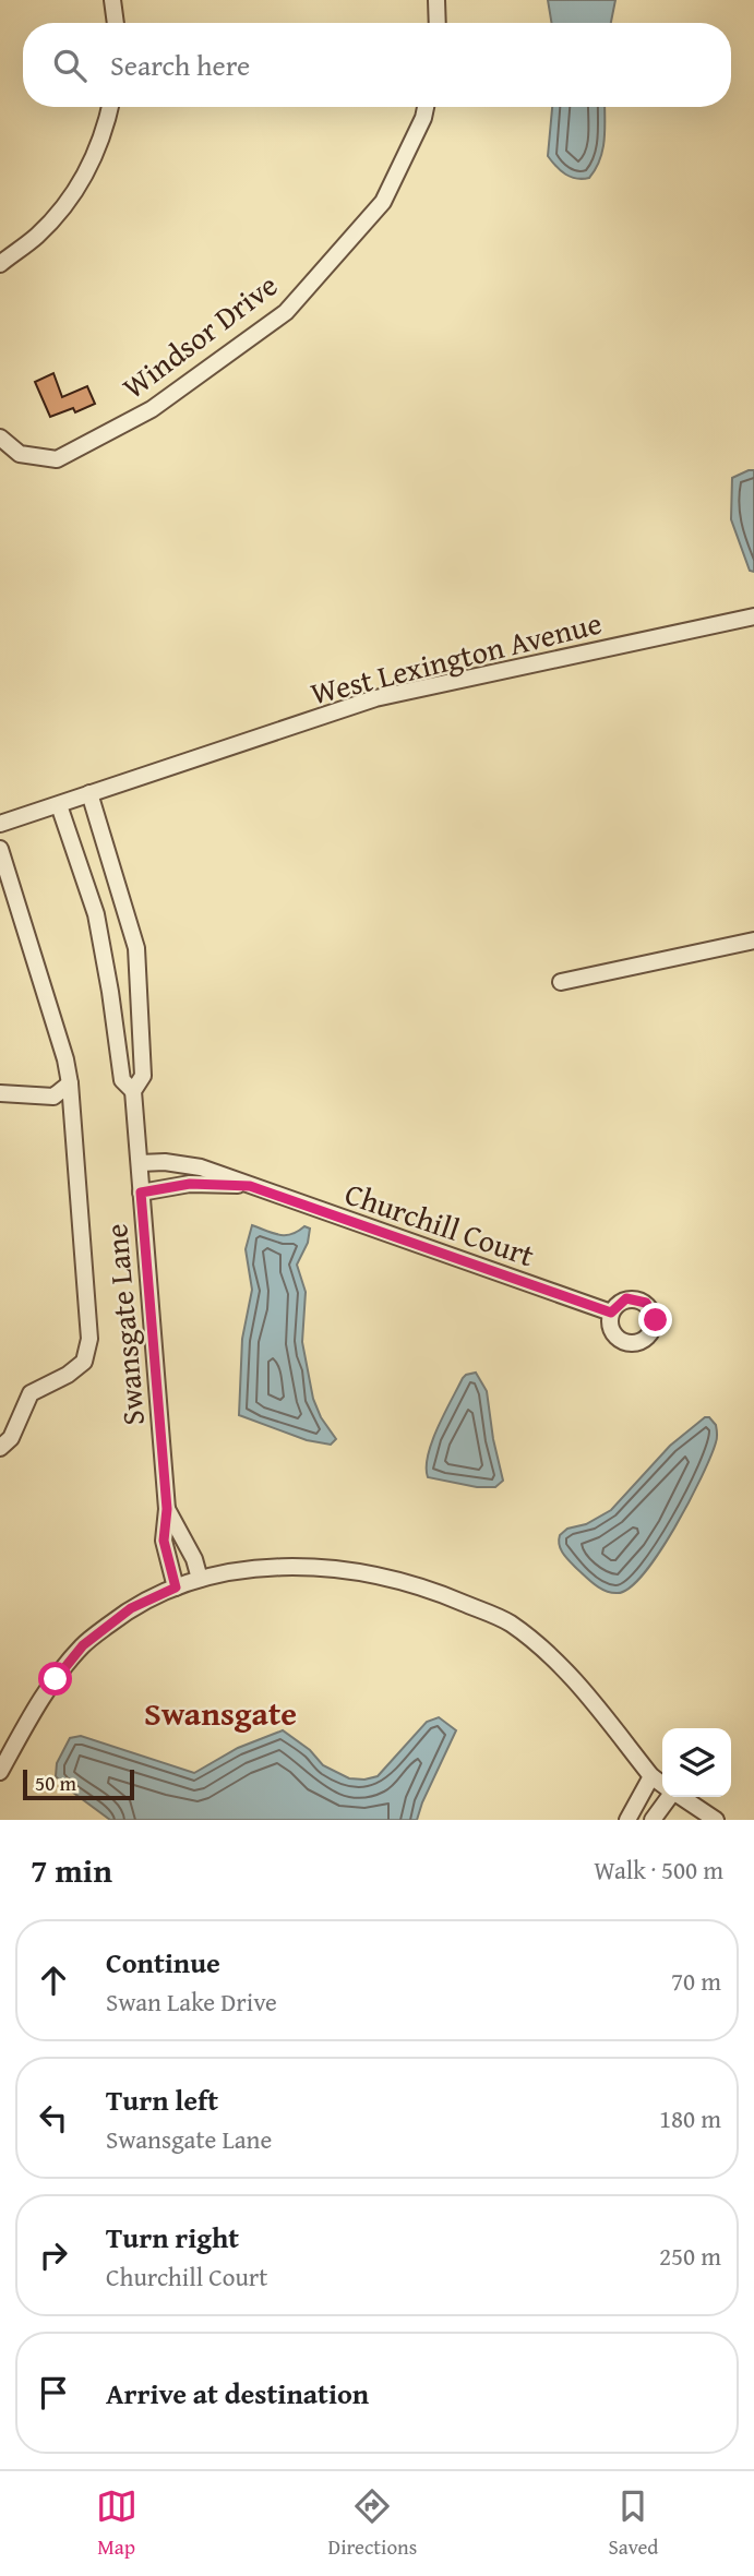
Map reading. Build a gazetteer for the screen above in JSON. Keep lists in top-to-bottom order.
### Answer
{
  "streets": {
    "street": [
      "Windsor Drive",
      "West Lexington Avenue",
      "Churchill Court",
      "Swansgate Lane"
    ]
  },
  "crossings": [
    ["West Lexington Avenue", "Swansgate Lane"],
    ["Churchill Court", "Swansgate Lane"]
  ],
  "districts": ["Swansgate"],
  "scale_bar": "50 m",
  "page": {
    "search": "Search here",
    "scale": "50 m",
    "heading": ["7 min", "Walk · 500 m"],
    "list": [
      ["Continue", "Swan Lake Drive", "70 m"],
      ["Turn left", "Swansgate Lane", "180 m"],
      ["Turn right", "Churchill Court", "250 m"],
      "Arrive at destination"
    ],
    "nav": ["Map", "Directions", "Saved"]
  }
}
